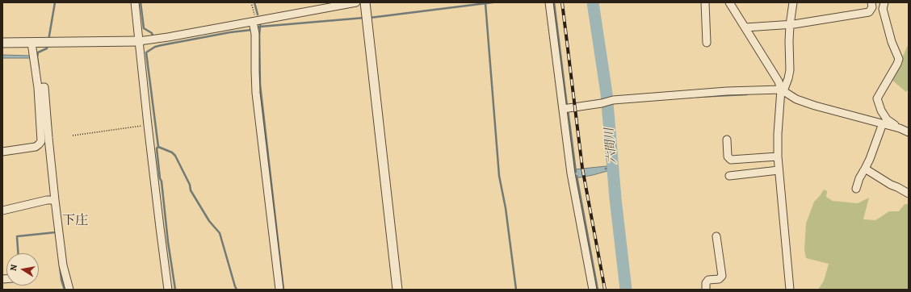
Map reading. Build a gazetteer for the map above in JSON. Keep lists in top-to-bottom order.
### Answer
{
  "districts": ["下庄"],
  "water": ["六間川"],
  "north": "left"
}
